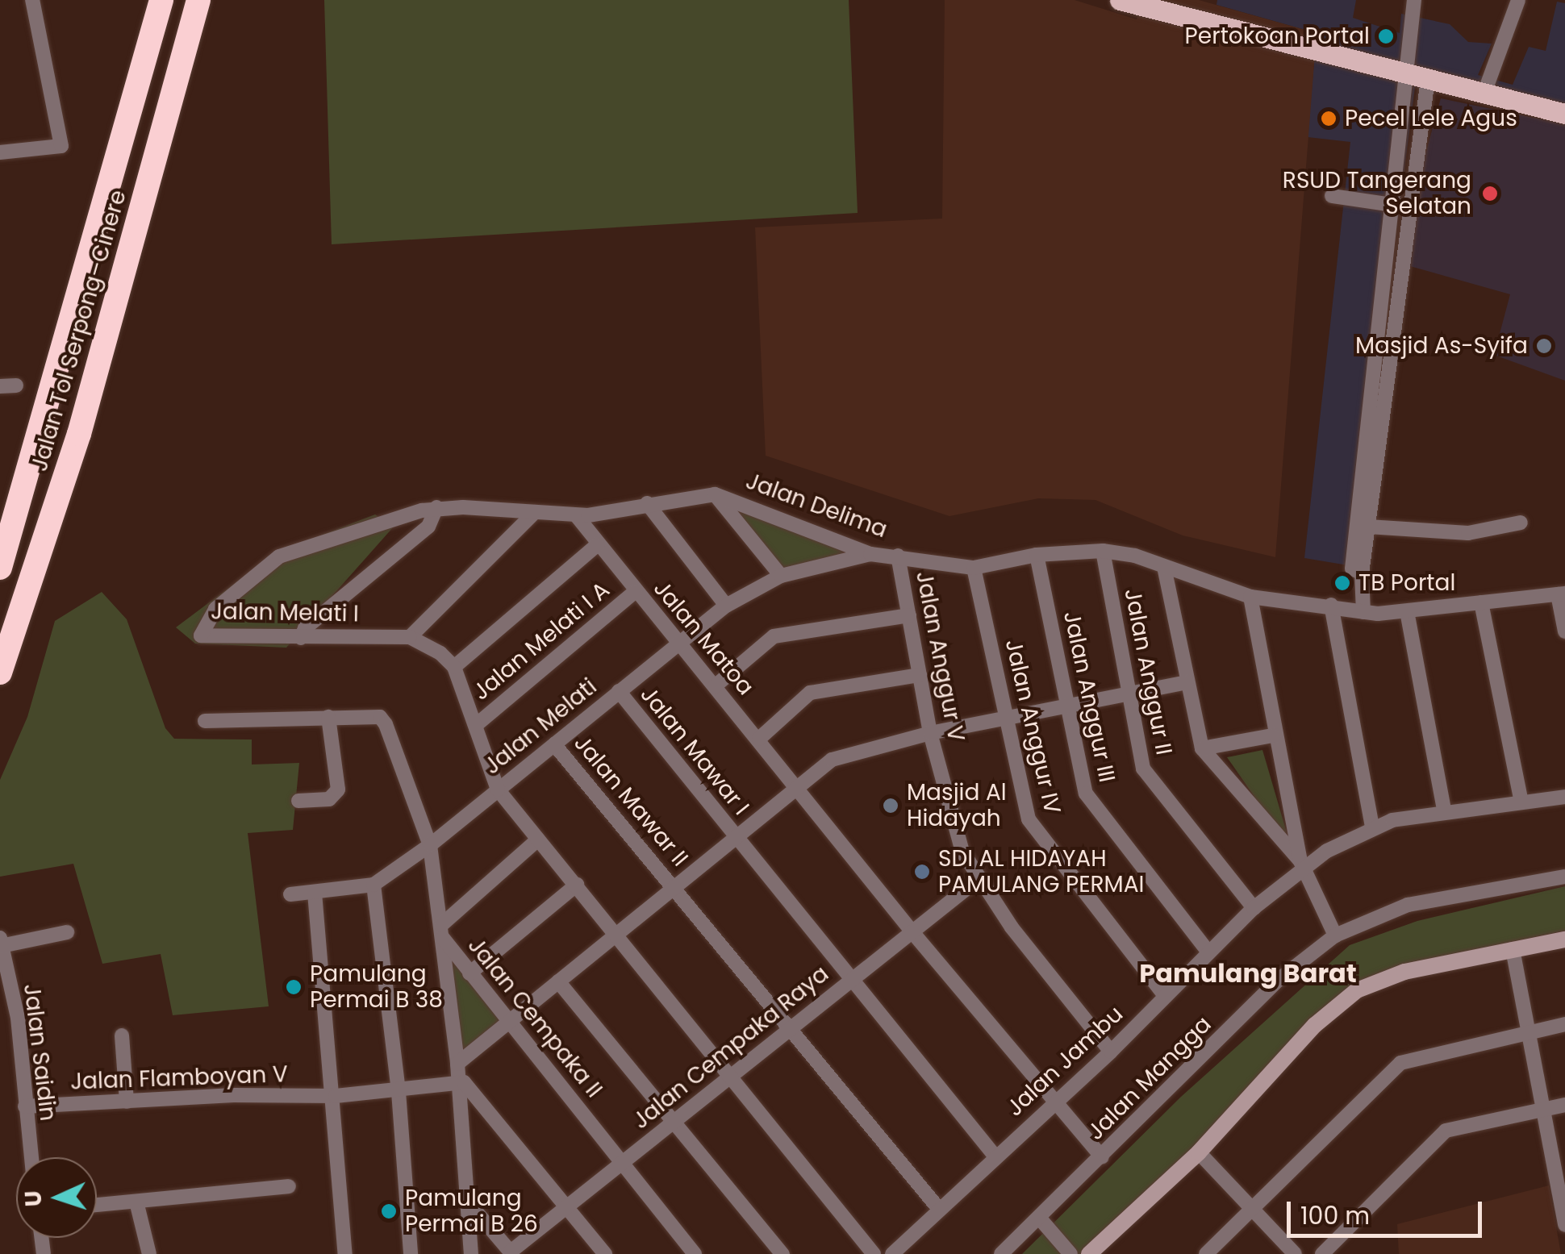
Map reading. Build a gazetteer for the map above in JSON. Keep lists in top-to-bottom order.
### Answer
{
  "streets": {
    "highway": ["Jalan Tol Serpong–Cinere"],
    "street": [
      "Jalan Delima",
      "Jalan Melati I",
      "Jalan Matoa",
      "Jalan Melati I A",
      "Jalan Anggur V",
      "Jalan Anggur II",
      "Jalan Anggur III",
      "Jalan Melati",
      "Jalan Anggur IV",
      "Jalan Mawar I",
      "Jalan Mawar II",
      "Jalan Cempaka II",
      "Jalan Cempaka Raya",
      "Jalan Saidin",
      "Jalan Jambu",
      "Jalan Flamboyan V",
      "Jalan Mangga"
    ]
  },
  "crossings": [
    ["Jalan Delima", "Jalan Melati I"],
    ["Jalan Delima", "Jalan Matoa"],
    ["Jalan Delima", "Jalan Anggur V"],
    ["Jalan Delima", "Jalan Melati"],
    ["Jalan Delima", "Jalan Anggur IV"],
    ["Jalan Melati I", "Jalan Matoa"],
    ["Jalan Matoa", "Jalan Melati I A"],
    ["Jalan Matoa", "Jalan Melati"],
    ["Jalan Matoa", "Jalan Cempaka Raya"],
    ["Jalan Anggur V", "Jalan Cempaka Raya"],
    ["Jalan Anggur V", "Jalan Jambu"],
    ["Jalan Anggur II", "Jalan Jambu"],
    ["Jalan Anggur III", "Jalan Jambu"],
    ["Jalan Melati", "Jalan Mawar I"],
    ["Jalan Melati", "Jalan Mawar II"],
    ["Jalan Anggur IV", "Jalan Jambu"],
    ["Jalan Mawar I", "Jalan Cempaka Raya"],
    ["Jalan Mawar I", "Jalan Jambu"],
    ["Jalan Mawar II", "Jalan Cempaka Raya"],
    ["Jalan Mawar II", "Jalan Jambu"],
    ["Jalan Cempaka II", "Jalan Cempaka Raya"],
    ["Jalan Saidin", "Jalan Flamboyan V"]
  ],
  "districts": ["Pamulang Barat"],
  "places": [
    "Pertokoan Portal",
    "Pecel Lele Agus",
    "RSUD Tangerang Selatan",
    "Masjid As-Syifa",
    "TB Portal",
    "Masjid Al Hidayah",
    "SDI AL HIDAYAH PAMULANG PERMAI",
    "Pamulang Permai B 38",
    "Pamulang Permai B 26"
  ],
  "scale_bar": "100 m",
  "north": "left"
}
